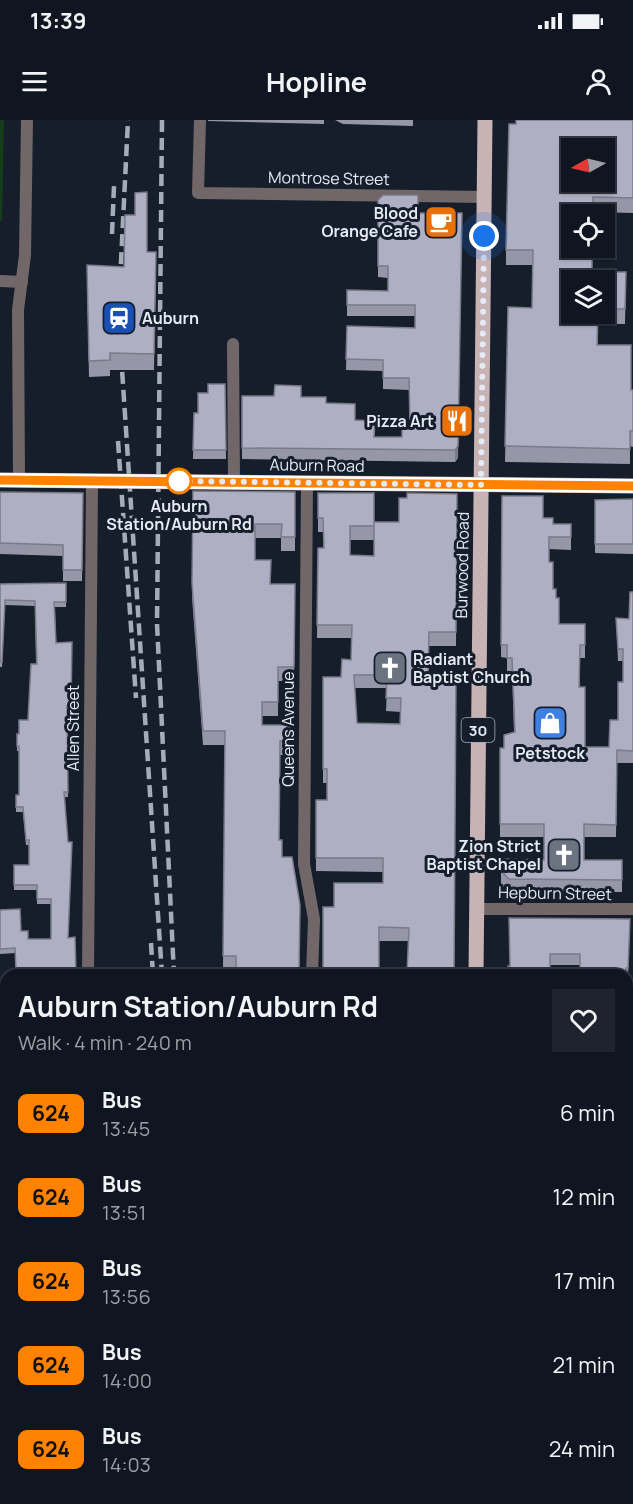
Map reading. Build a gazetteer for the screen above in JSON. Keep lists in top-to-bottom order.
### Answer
{
  "streets": {
    "main road": ["Auburn Road", "Burwood Road", "30"],
    "street": [
      "Montrose Street",
      "Allen Street",
      "Queens Avenue",
      "Hepburn Street"
    ]
  },
  "crossings": [
    ["Montrose Street", "Burwood Road"],
    ["Auburn Road", "Burwood Road"],
    ["Auburn Road", "Allen Street"],
    ["Auburn Road", "Queens Avenue"],
    ["Burwood Road", "Hepburn Street"]
  ],
  "places": {
    "cafe": ["Blood Orange Cafe"],
    "station": ["Auburn"],
    "restaurant": ["Pizza Art"],
    "other": ["Auburn Station/Auburn Rd"],
    "church": ["Radiant Baptist Church", "Zion Strict Baptist Chapel"],
    "shop": ["Petstock"]
  },
  "lines": ["bus line 624"],
  "north": "left",
  "page": {
    "status": "13:39",
    "header": "Hopline",
    "heading": ["Auburn Station/Auburn Rd", "Walk · 4 min · 240 m"],
    "list": [
      {
        "mark": "624",
        "name": "Bus",
        "note": "13:45",
        "value": "6 min"
      },
      {
        "mark": "624",
        "name": "Bus",
        "note": "13:51",
        "value": "12 min"
      },
      {
        "mark": "624",
        "name": "Bus",
        "note": "13:56",
        "value": "17 min"
      },
      {
        "mark": "624",
        "name": "Bus",
        "note": "14:00",
        "value": "21 min"
      },
      {
        "mark": "624",
        "name": "Bus",
        "note": "14:03",
        "value": "24 min"
      }
    ]
  }
}
